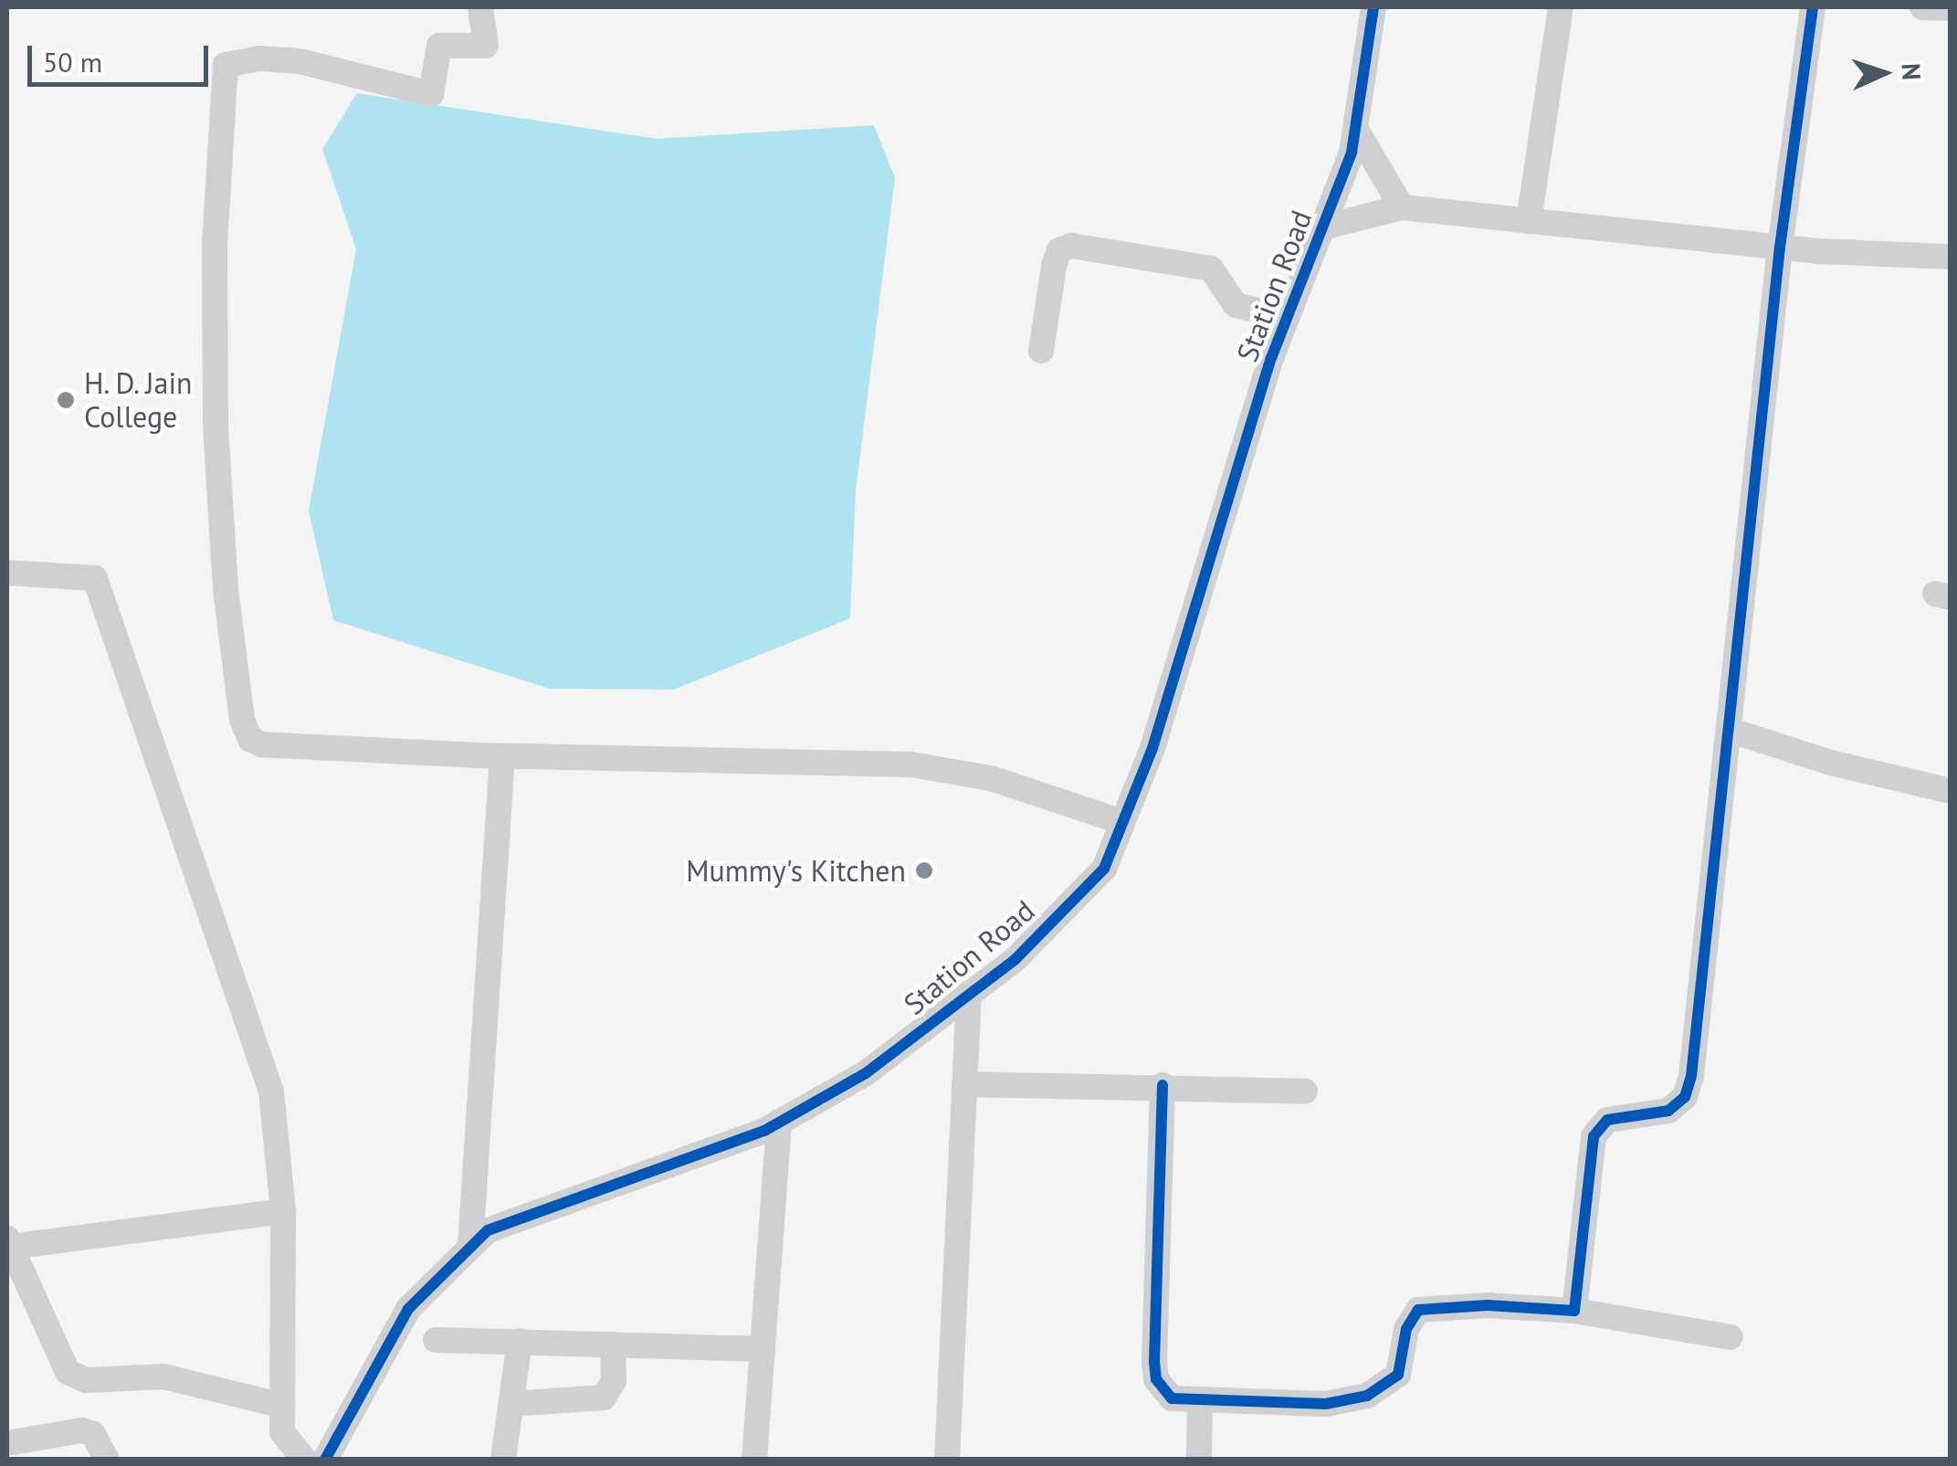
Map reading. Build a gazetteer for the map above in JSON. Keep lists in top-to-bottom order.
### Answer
{
  "streets": {
    "street": ["Station Road"]
  },
  "places": ["H. D. Jain College", "Mummy's Kitchen"],
  "scale_bar": "50 m",
  "north": "right"
}
